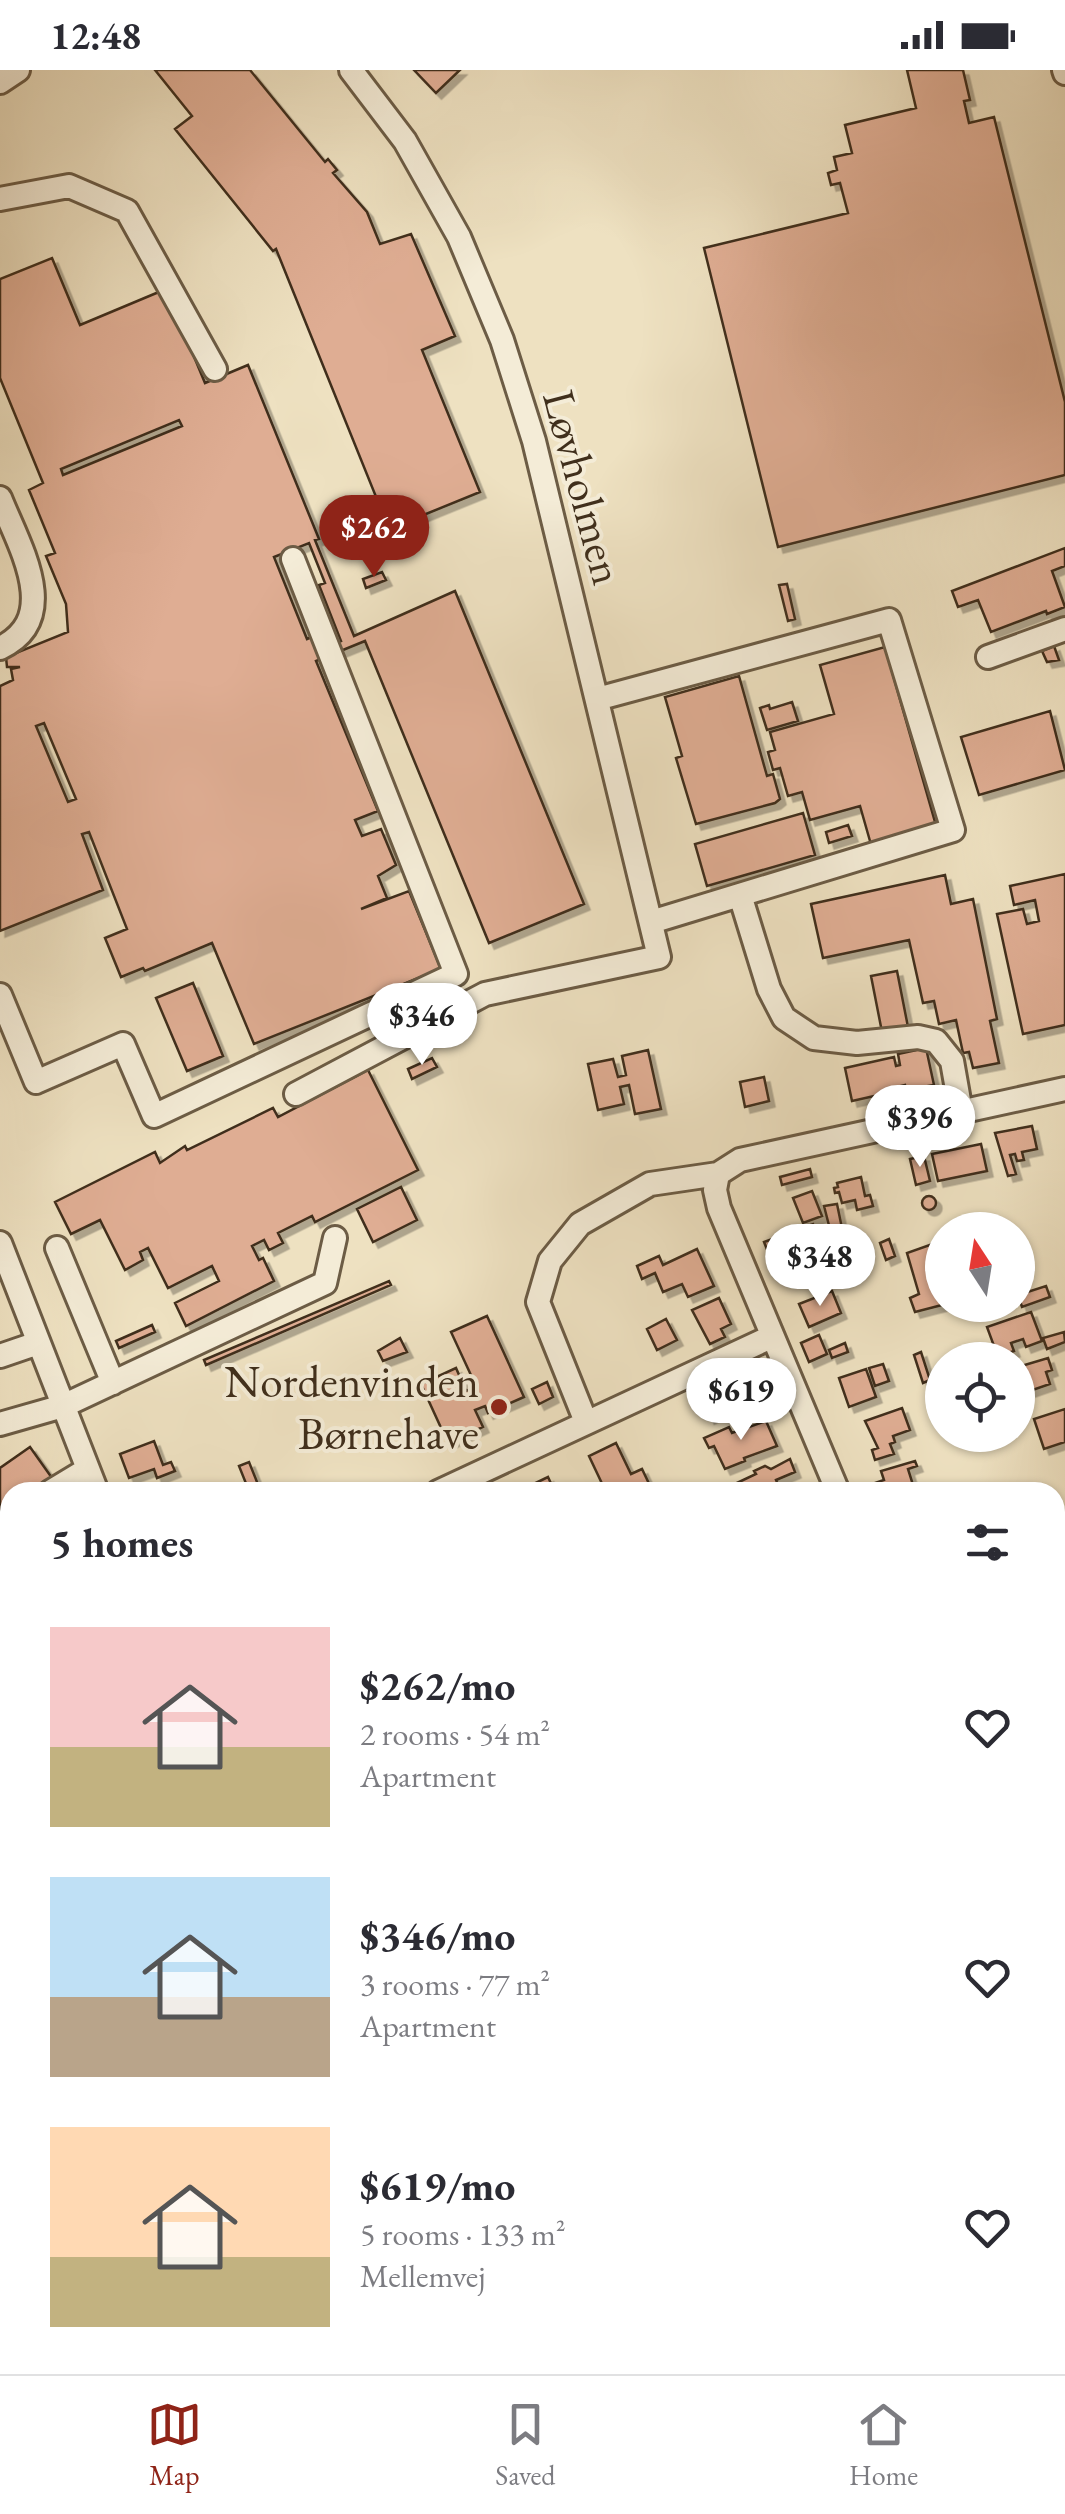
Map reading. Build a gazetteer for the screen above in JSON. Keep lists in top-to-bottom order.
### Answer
{
  "streets": {
    "street": ["Løvholmen"]
  },
  "places": ["Nordenvinden Børnehave"],
  "north": "top",
  "page": {
    "status": "12:48",
    "price": [
      "$262",
      "$346",
      "$396",
      "$348",
      "$619"
    ],
    "heading": "5 homes",
    "list": [
      {
        "name": "$262/mo",
        "note": "2 rooms · 54 m² · Apartment"
      },
      {
        "name": "$346/mo",
        "note": "3 rooms · 77 m² · Apartment"
      },
      {
        "name": "$619/mo",
        "note": "5 rooms · 133 m² · Mellemvej"
      }
    ],
    "tabs": ["Map", "Saved", "Home"]
  }
}
